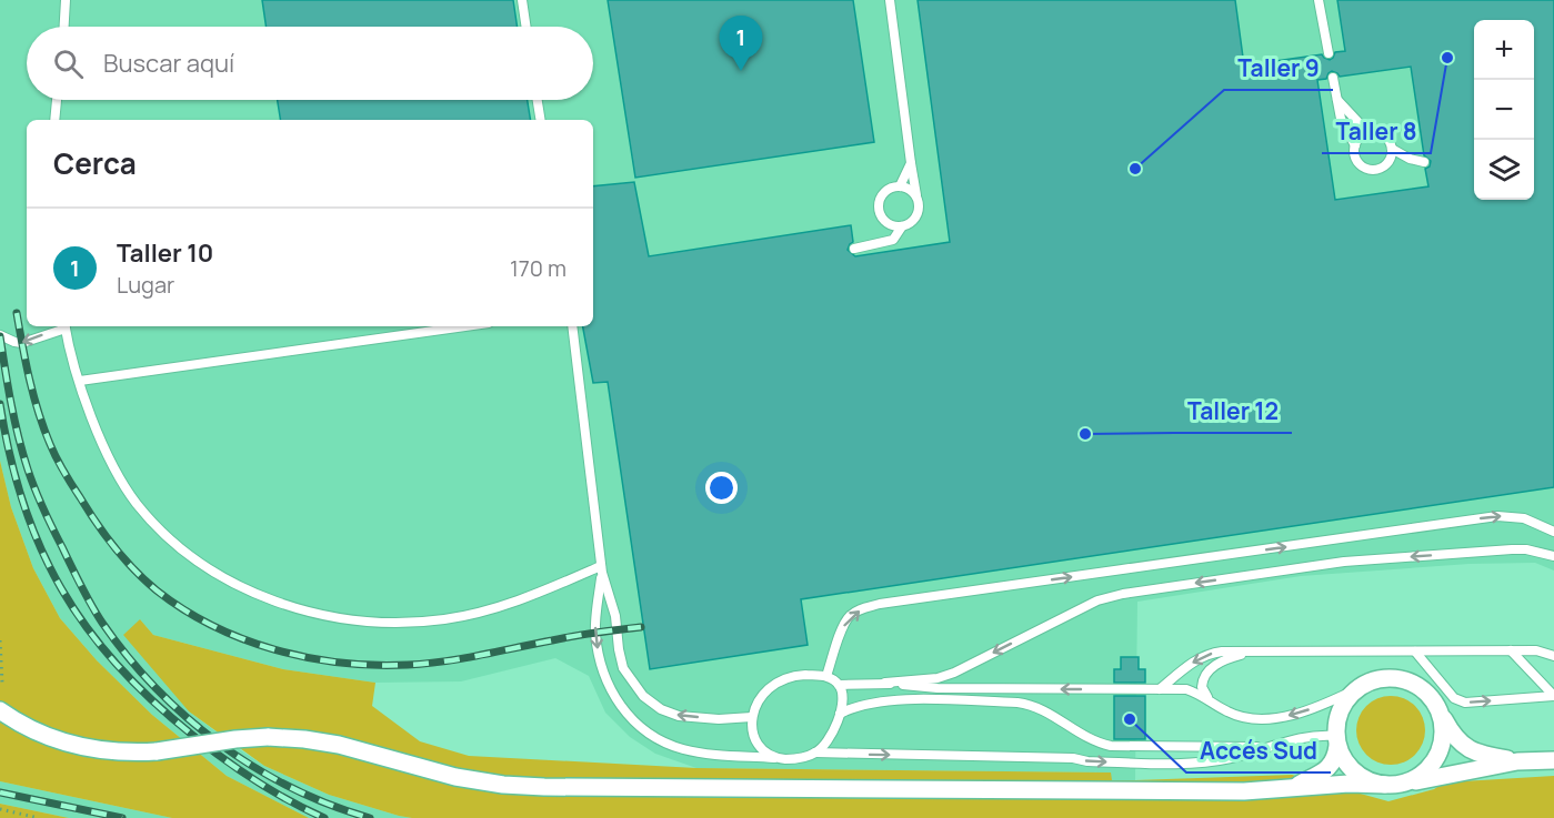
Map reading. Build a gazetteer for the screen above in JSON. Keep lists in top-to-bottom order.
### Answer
{
  "places": [
    "Taller 8",
    "Taller 9",
    "Taller 12",
    "Accés Sud"
  ],
  "page": {
    "pins": "1",
    "map_buttons": ["+", "−"],
    "search": "Buscar aquí",
    "heading": "Cerca",
    "list": [
      {
        "mark": "1",
        "name": "Taller 10",
        "note": "Lugar",
        "value": "170 m"
      }
    ]
  }
}
